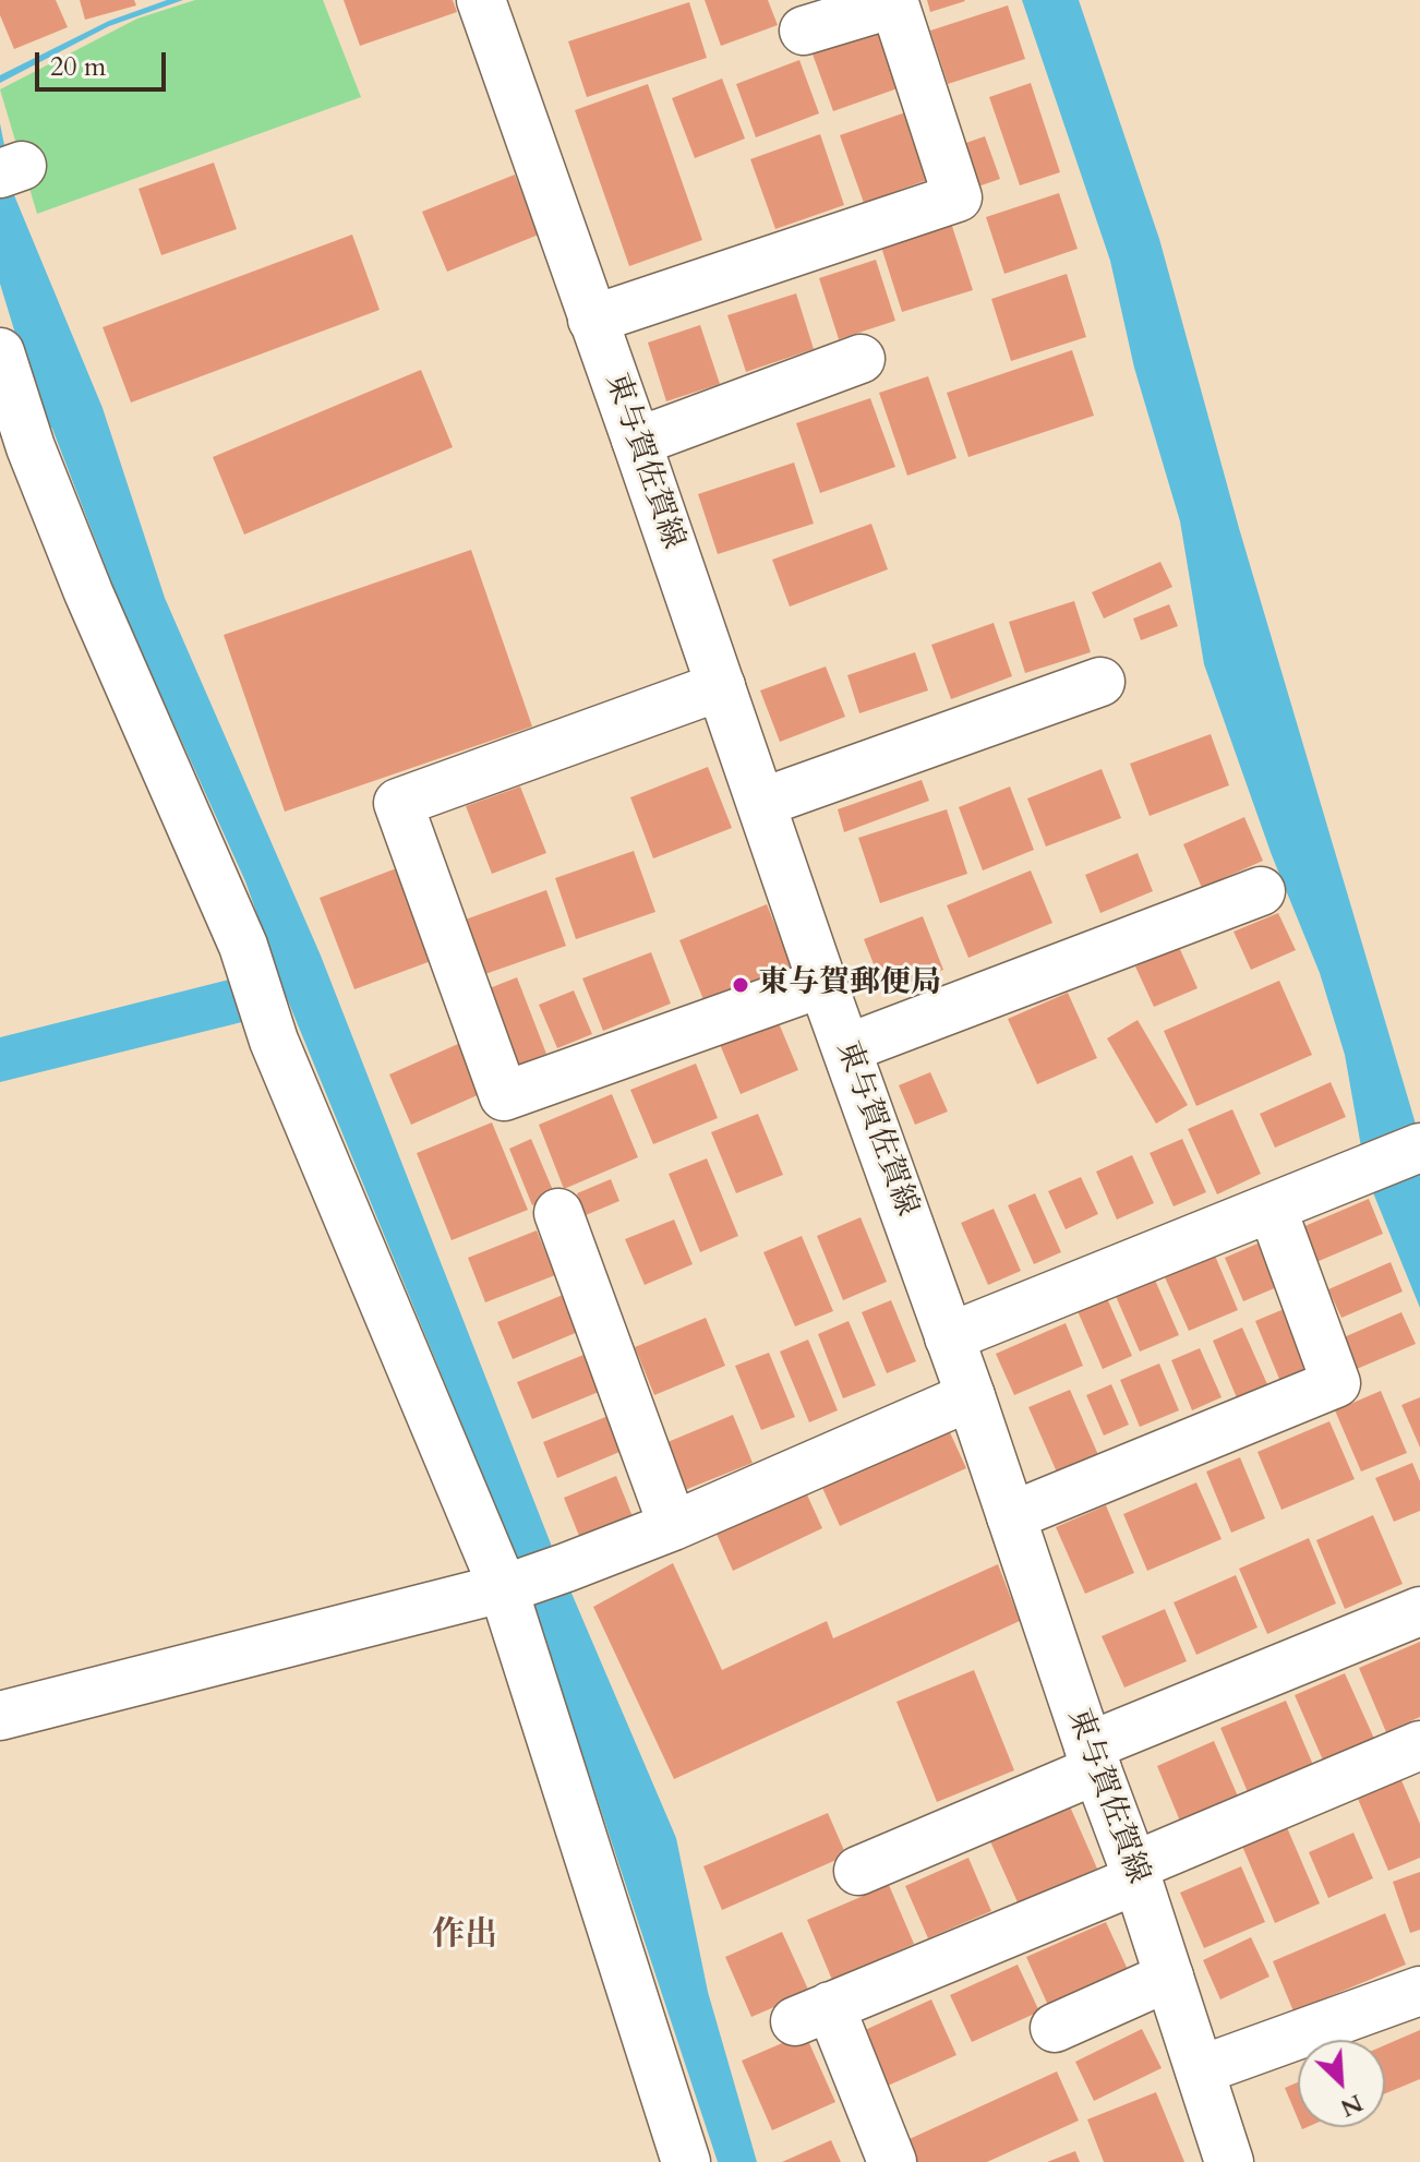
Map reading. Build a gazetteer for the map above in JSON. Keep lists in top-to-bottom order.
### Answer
{
  "streets": {
    "street": ["東与賀佐賀線"]
  },
  "districts": ["作出"],
  "places": ["東与賀郵便局"],
  "scale_bar": "20 m",
  "north": "bottom right"
}
